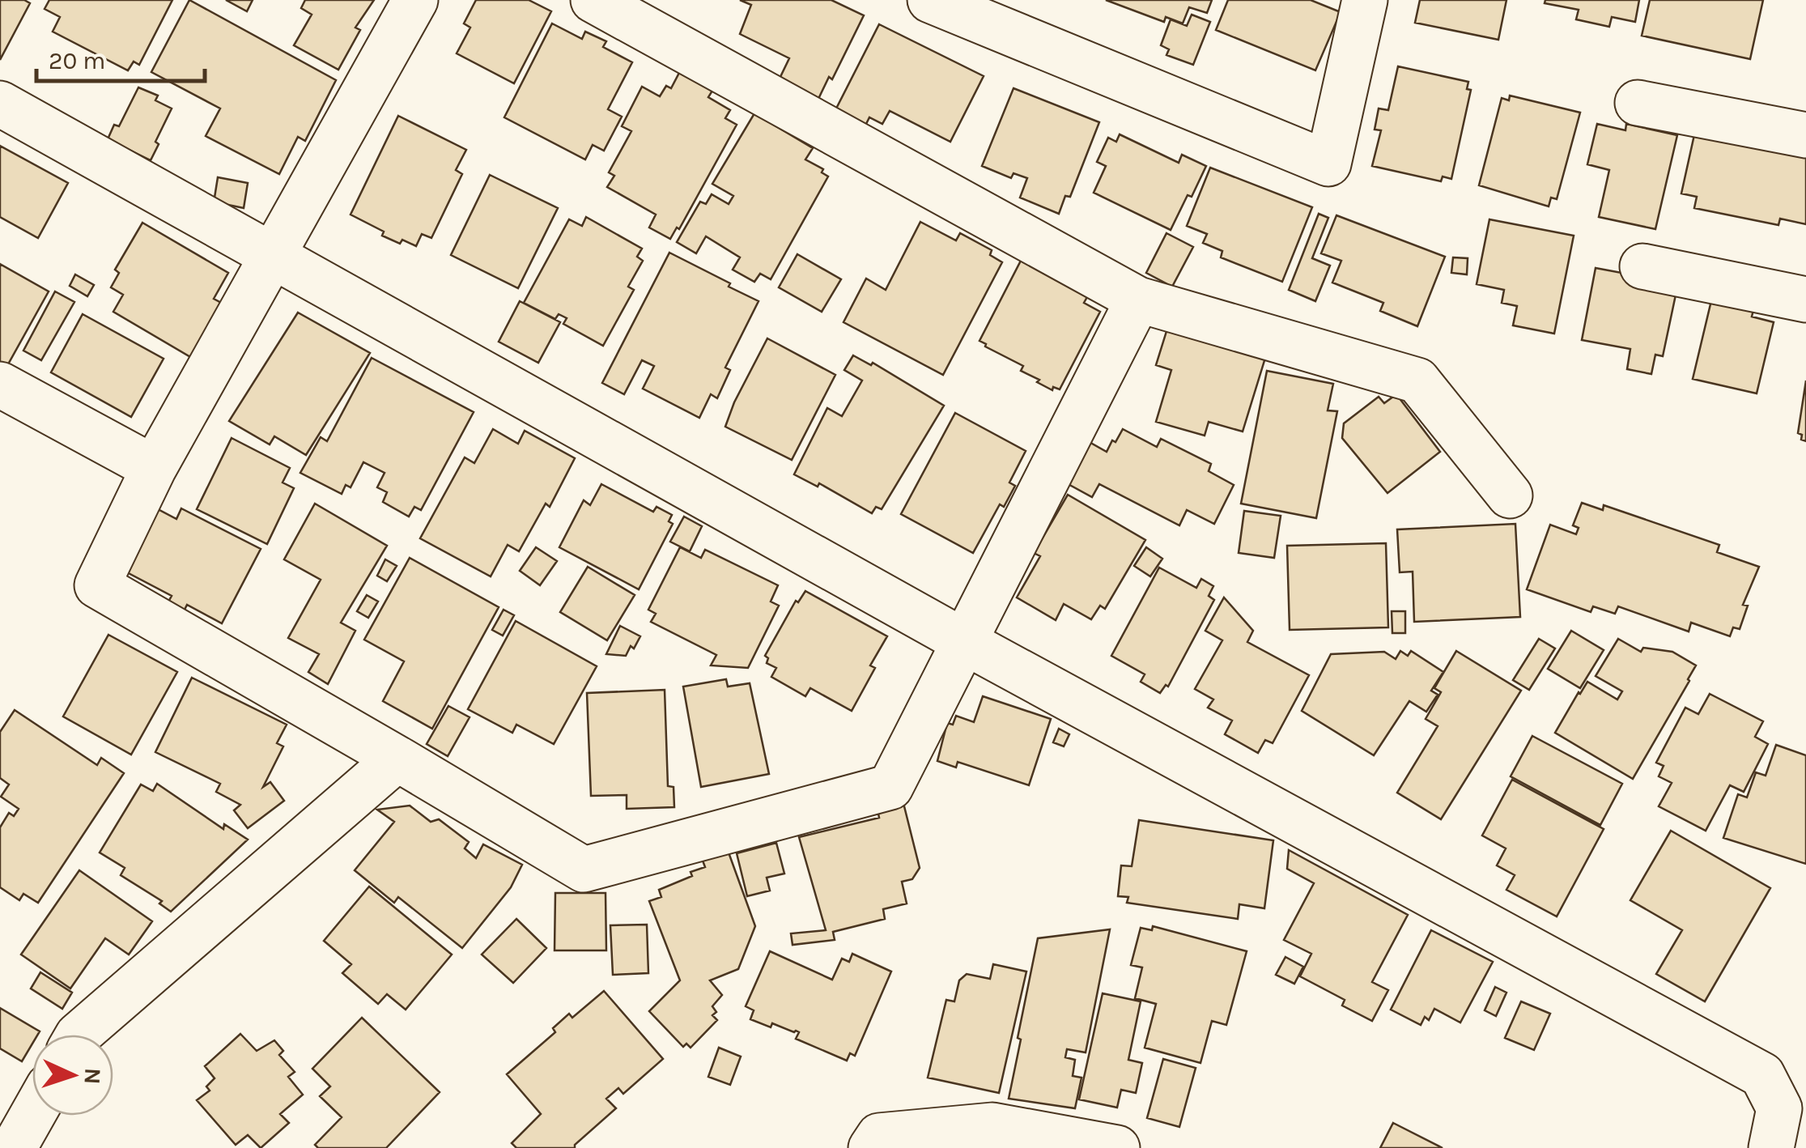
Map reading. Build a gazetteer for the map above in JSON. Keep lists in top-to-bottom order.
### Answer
{
  "scale_bar": "20 m",
  "north": "right"
}
